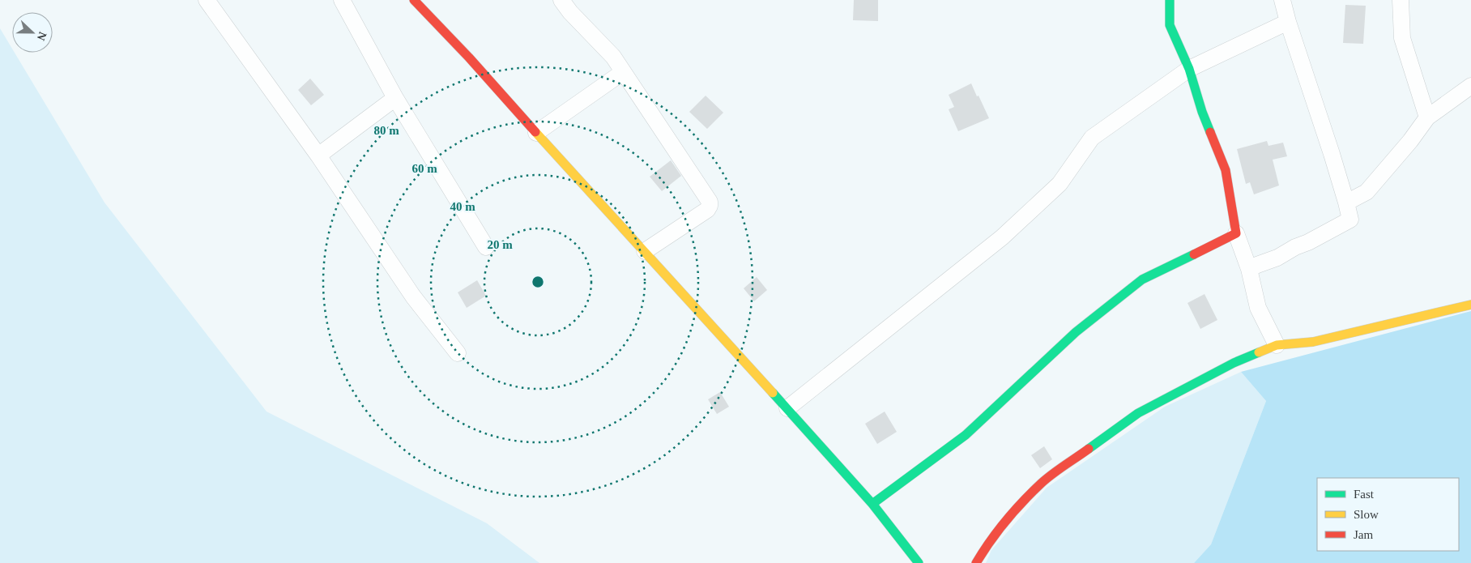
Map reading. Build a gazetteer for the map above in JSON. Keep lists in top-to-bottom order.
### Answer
{
  "legend": ["Fast", "Slow", "Jam"],
  "north": "right",
  "rings": [
    "80 m",
    "60 m",
    "40 m",
    "20 m"
  ]
}
